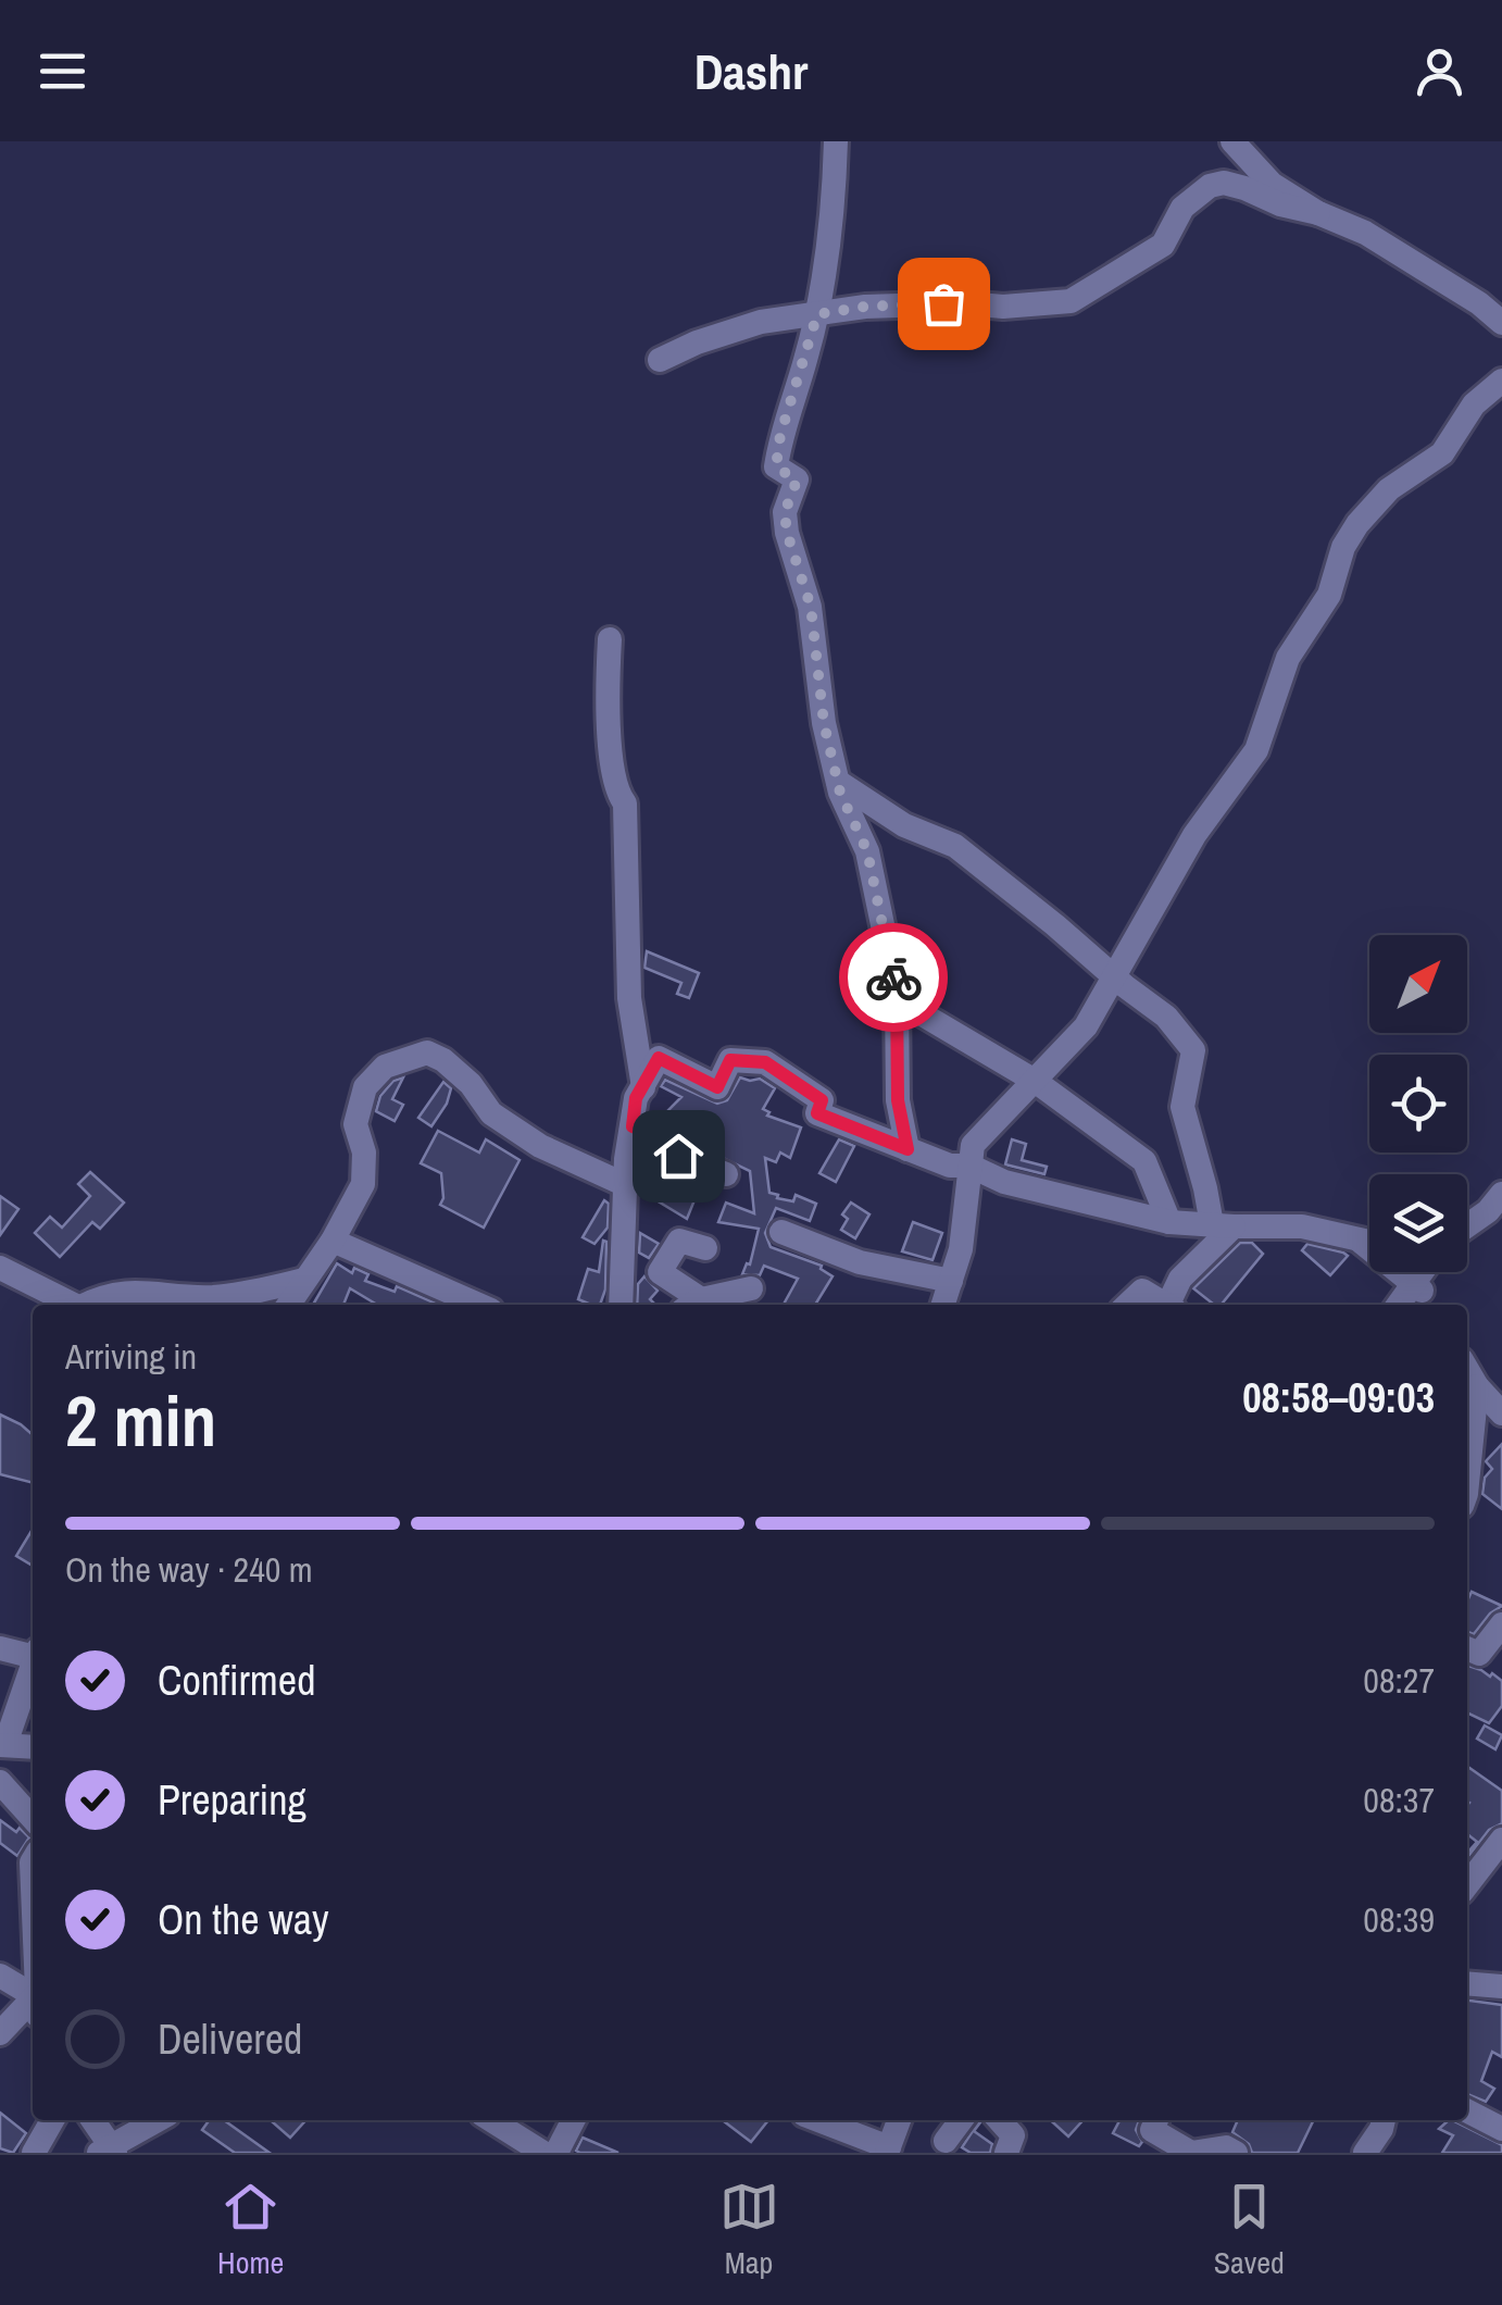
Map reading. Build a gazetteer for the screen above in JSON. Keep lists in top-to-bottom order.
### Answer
{
  "north": "top right",
  "page": {
    "header": "Dashr",
    "heading": ["2 min", "Arriving in", "08:58–09:03"],
    "bar": "On the way · 240 m",
    "list": [
      ["Confirmed", "08:27"],
      ["Preparing", "08:37"],
      ["On the way", "08:39"],
      "Delivered"
    ],
    "tabs": ["Home", "Map", "Saved"]
  }
}
